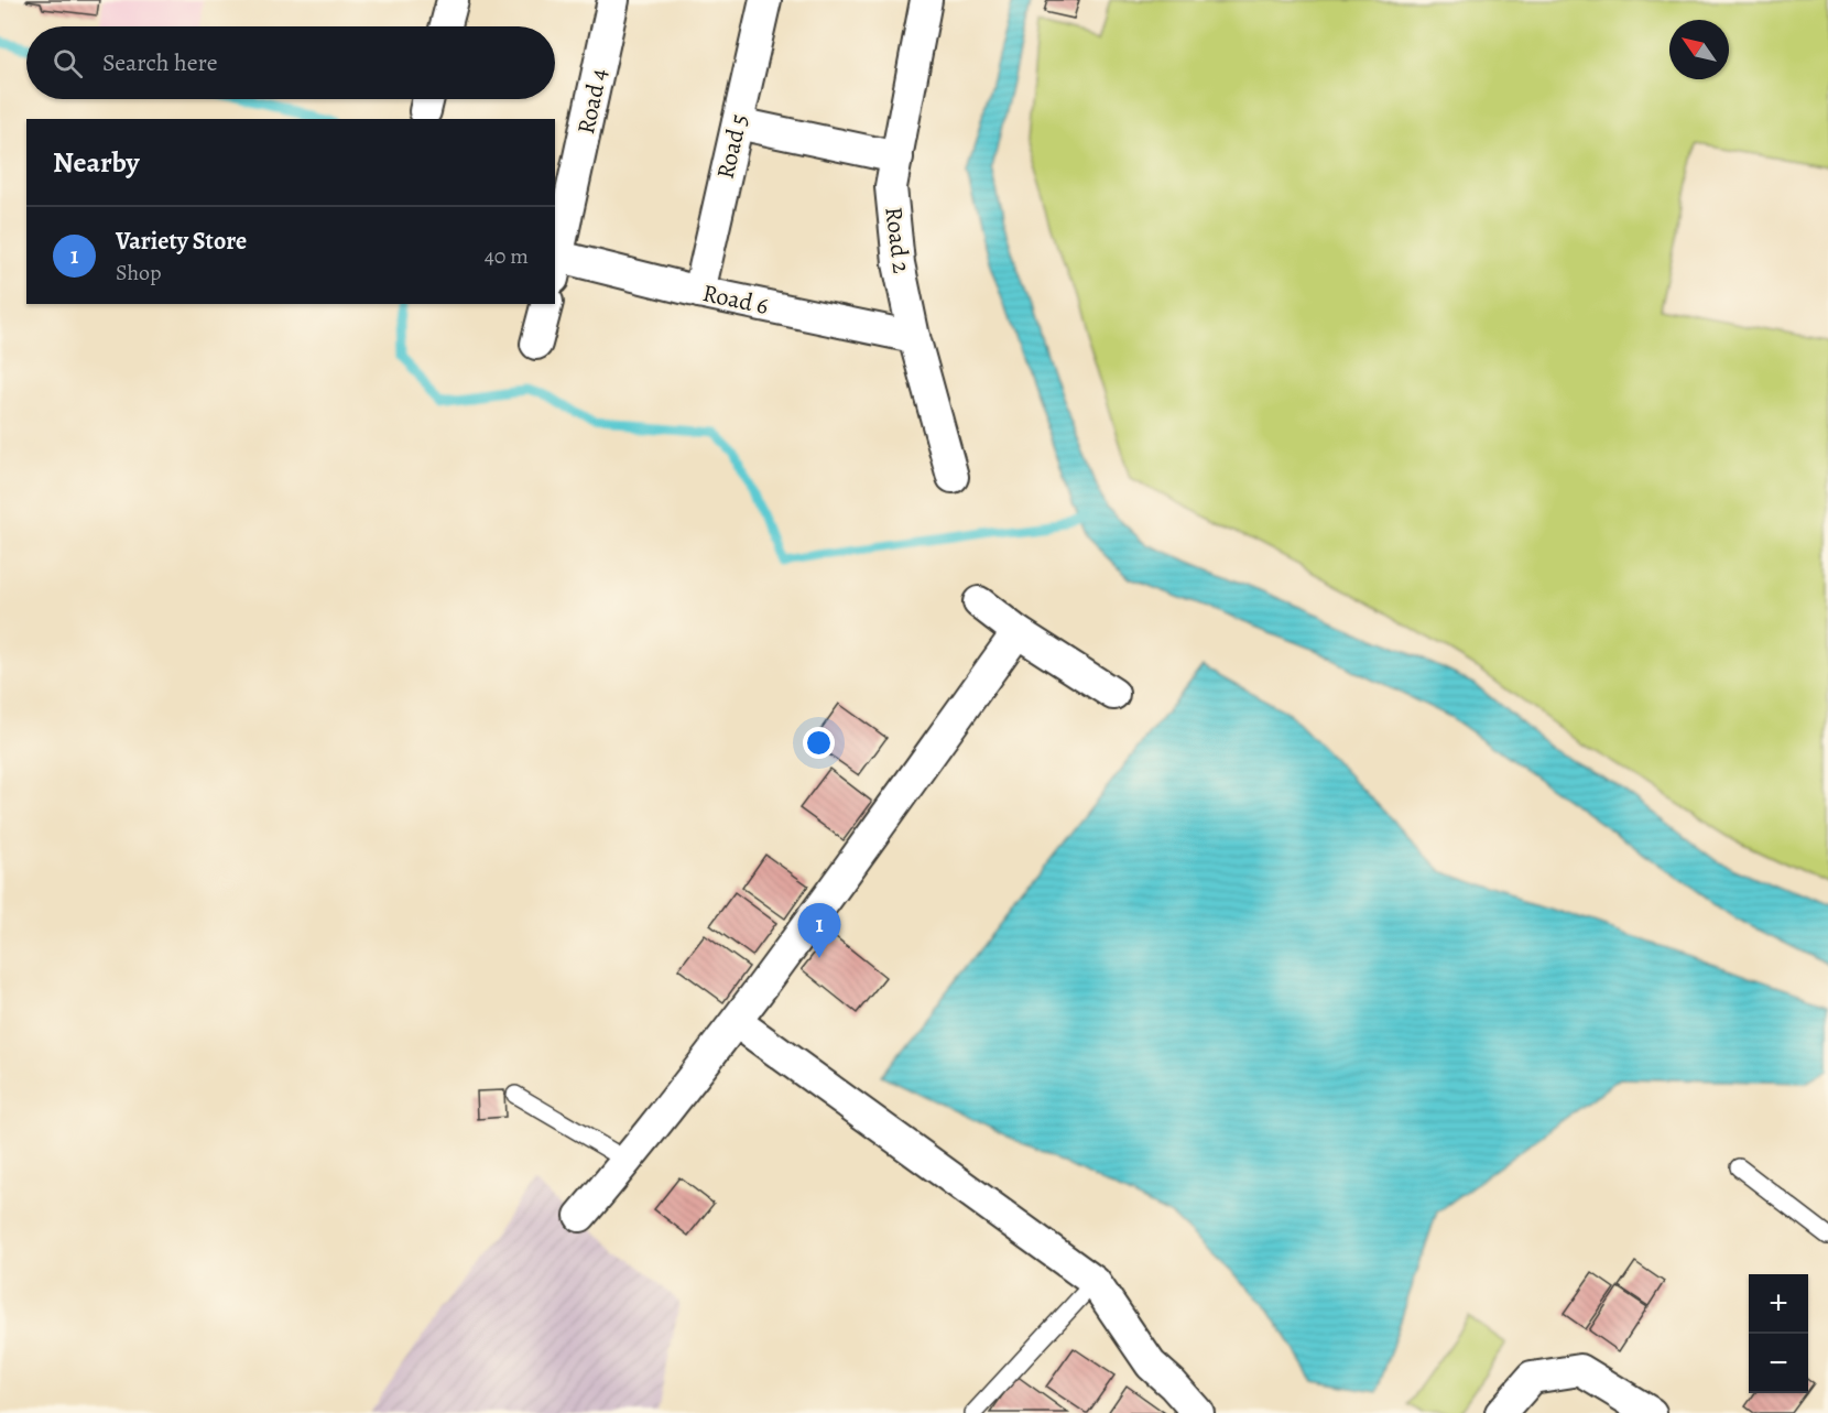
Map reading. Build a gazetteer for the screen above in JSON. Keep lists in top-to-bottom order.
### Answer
{
  "streets": {
    "street": [
      "Road 4",
      "Road 5",
      "Road 2",
      "Road 6"
    ]
  },
  "crossings": [
    ["Road 4", "Road 6"],
    ["Road 5", "Road 6"],
    ["Road 2", "Road 6"]
  ],
  "north": "top left",
  "page": {
    "search": "Search here",
    "heading": "Nearby",
    "list": [
      {
        "mark": "1",
        "name": "Variety Store",
        "note": "Shop",
        "value": "40 m"
      }
    ],
    "pins": "1",
    "map_buttons": ["+", "−"]
  }
}
